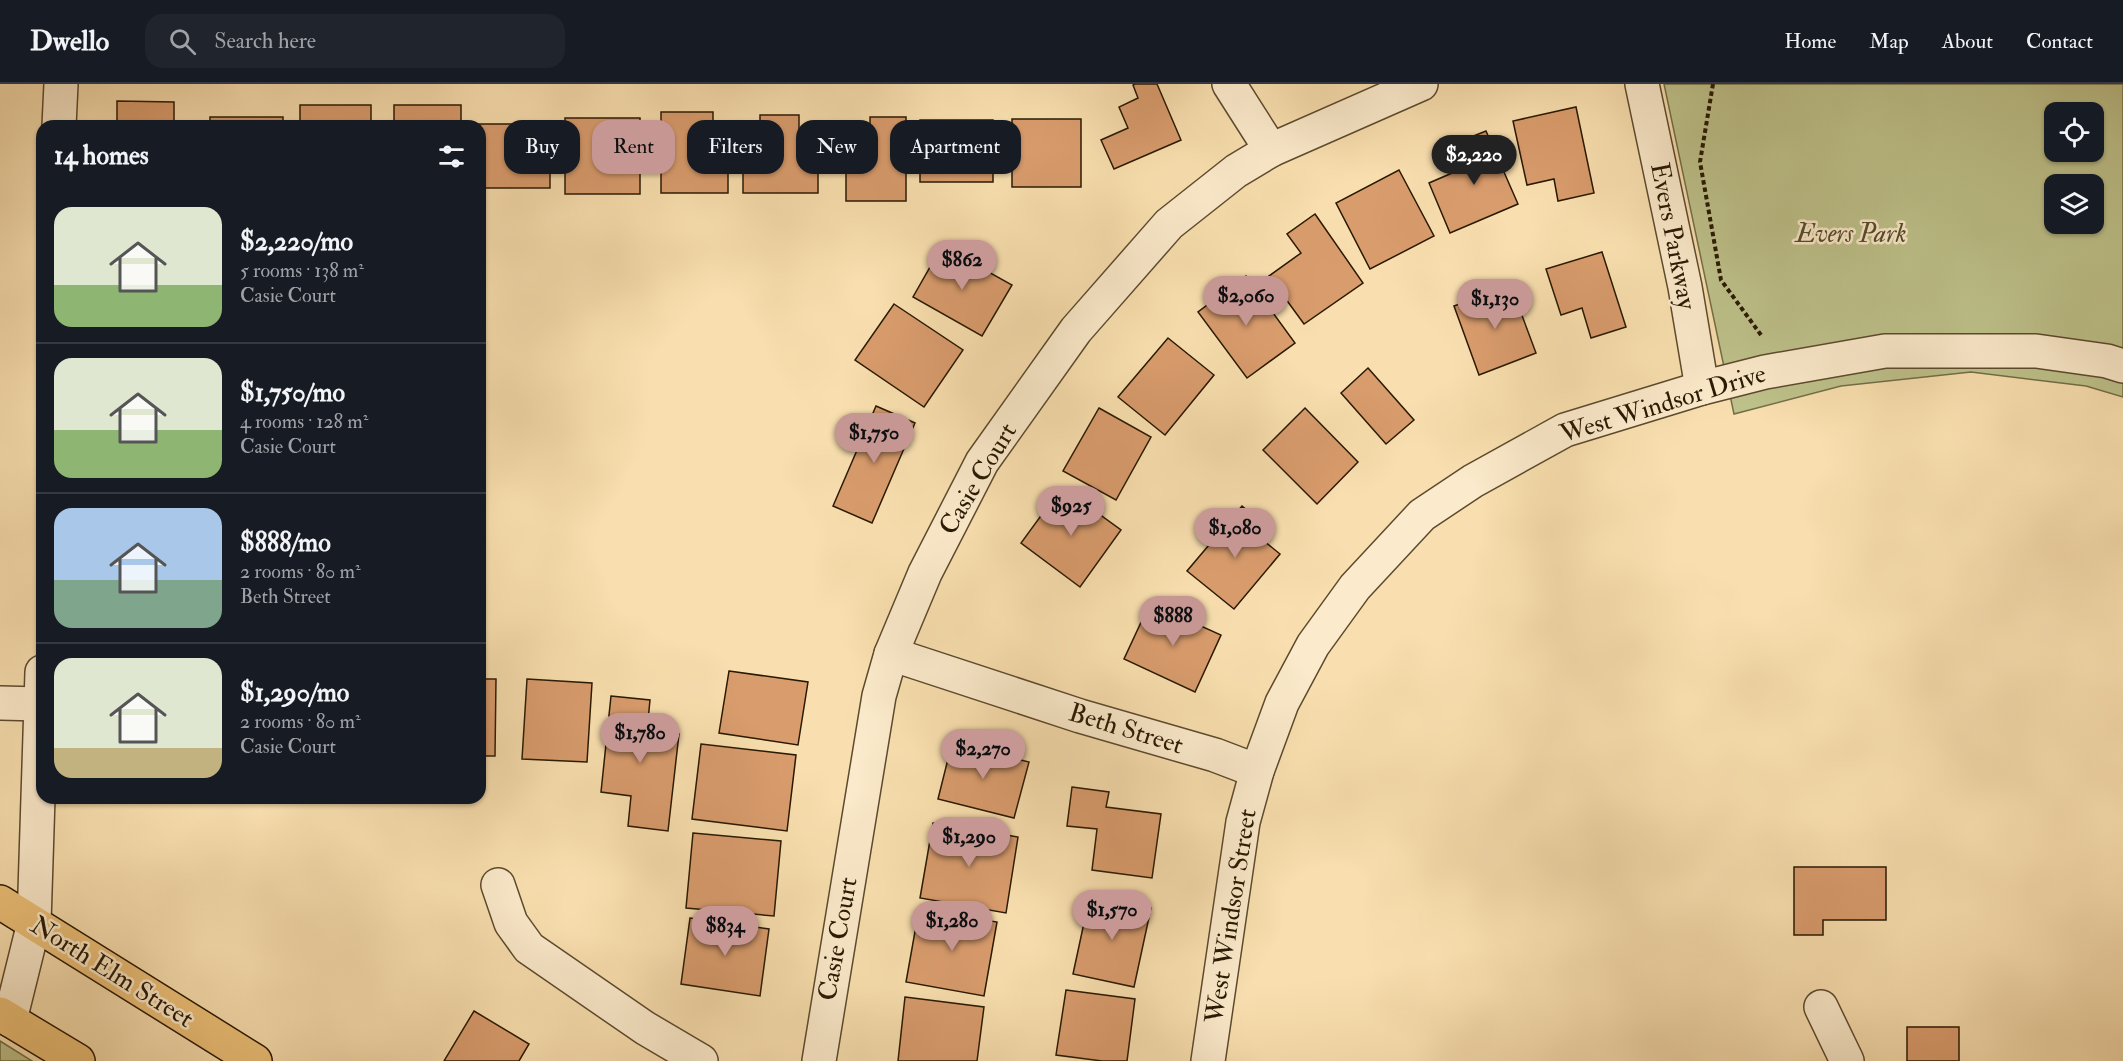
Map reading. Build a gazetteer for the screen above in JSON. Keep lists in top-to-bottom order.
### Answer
{
  "streets": {
    "main road": ["North Elm Street"],
    "street": [
      "Evers Parkway",
      "West Windsor Drive",
      "Casie Court",
      "Beth Street",
      "West Windsor Street"
    ]
  },
  "crossings": [
    ["Evers Parkway", "West Windsor Drive"],
    ["West Windsor Drive", "Beth Street"],
    ["West Windsor Drive", "West Windsor Street"],
    ["Casie Court", "Beth Street"],
    ["Beth Street", "West Windsor Street"]
  ],
  "parks": ["Evers Park"],
  "page": {
    "header": "Dwello",
    "search": "Search here",
    "nav": [
      "Home",
      "Map",
      "About",
      "Contact"
    ],
    "chip": [
      "Buy",
      "Rent",
      "Filters",
      "New",
      "Apartment"
    ],
    "heading": "14 homes",
    "price": [
      "$2,220",
      "$862",
      "$2,060",
      "$1,130",
      "$1,750",
      "$925",
      "$1,080",
      "$888",
      "$1,780",
      "$2,270",
      "$1,290",
      "$1,570",
      "$1,280",
      "$834"
    ],
    "list": [
      {
        "name": "$2,220/mo",
        "note": "5 rooms · 138 m² · Casie Court"
      },
      {
        "name": "$1,750/mo",
        "note": "4 rooms · 128 m² · Casie Court"
      },
      {
        "name": "$888/mo",
        "note": "2 rooms · 80 m² · Beth Street"
      },
      {
        "name": "$1,290/mo",
        "note": "2 rooms · 80 m² · Casie Court"
      }
    ]
  }
}
